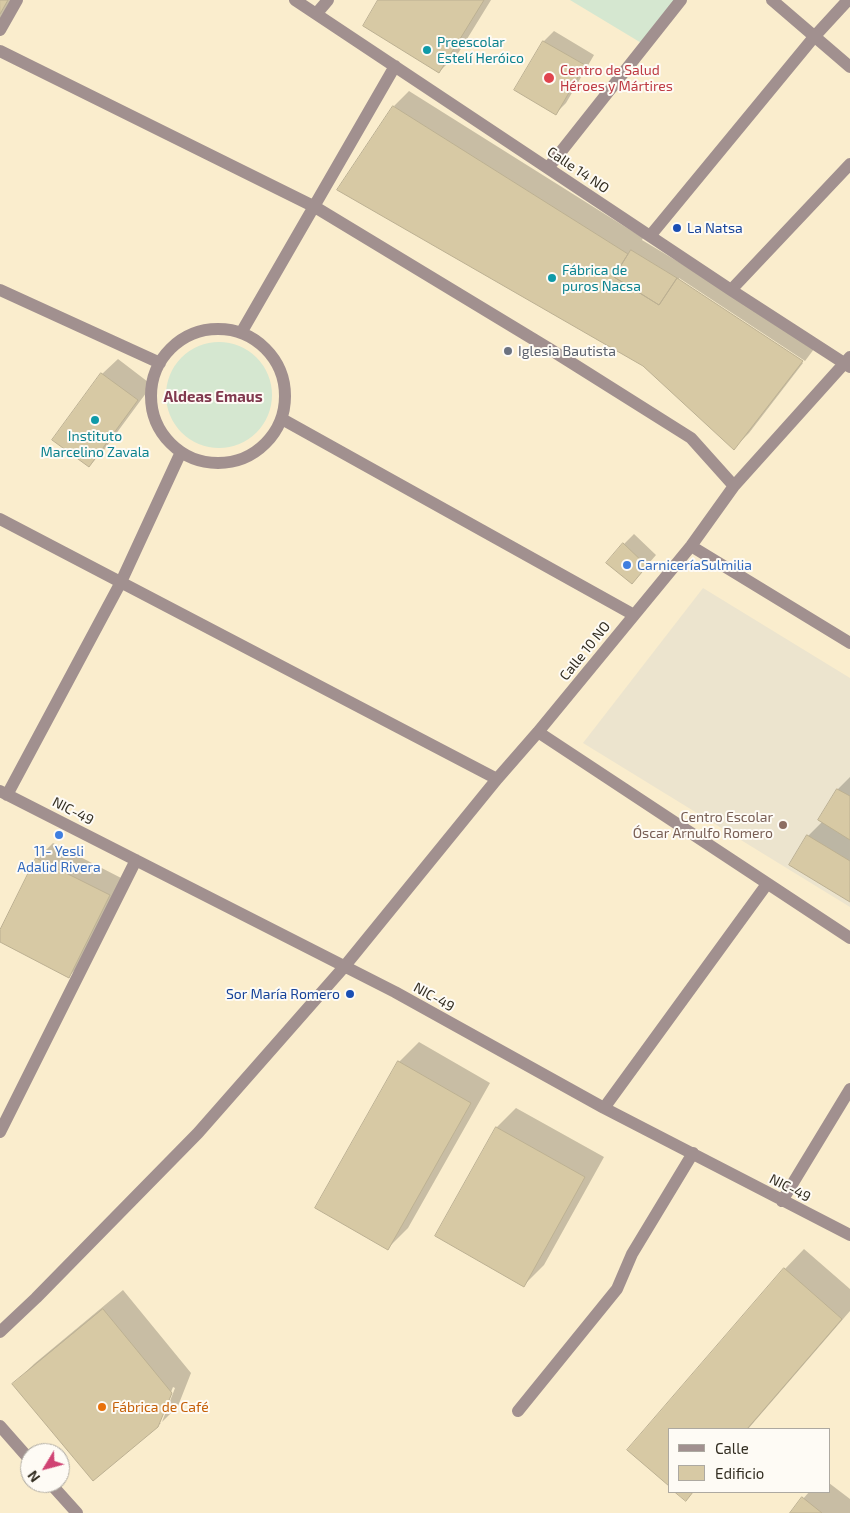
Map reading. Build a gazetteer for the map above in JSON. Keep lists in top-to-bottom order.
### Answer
{
  "streets": {
    "street": ["Calle 14 NO", "Calle 10 NO", "NIC-49"]
  },
  "crossings": [
    ["Calle 14 NO", "Calle 10 NO"],
    ["Calle 10 NO", "NIC-49"]
  ],
  "districts": ["Aldeas Emaus"],
  "places": [
    "Preescolar Estelí Heróico",
    "Centro de Salud Héroes y Mártires",
    "La Natsa",
    "Fábrica de puros Nacsa",
    "Iglesia Bautista",
    "Instituto Marcelino Zavala",
    "CarniceríaSulmilia",
    "Centro Escolar Óscar Arnulfo Romero",
    "11- Yesli Adalid Rivera",
    "Sor María Romero",
    "Fábrica de Café"
  ],
  "legend": ["Calle", "Edificio"],
  "north": "bottom left"
}
